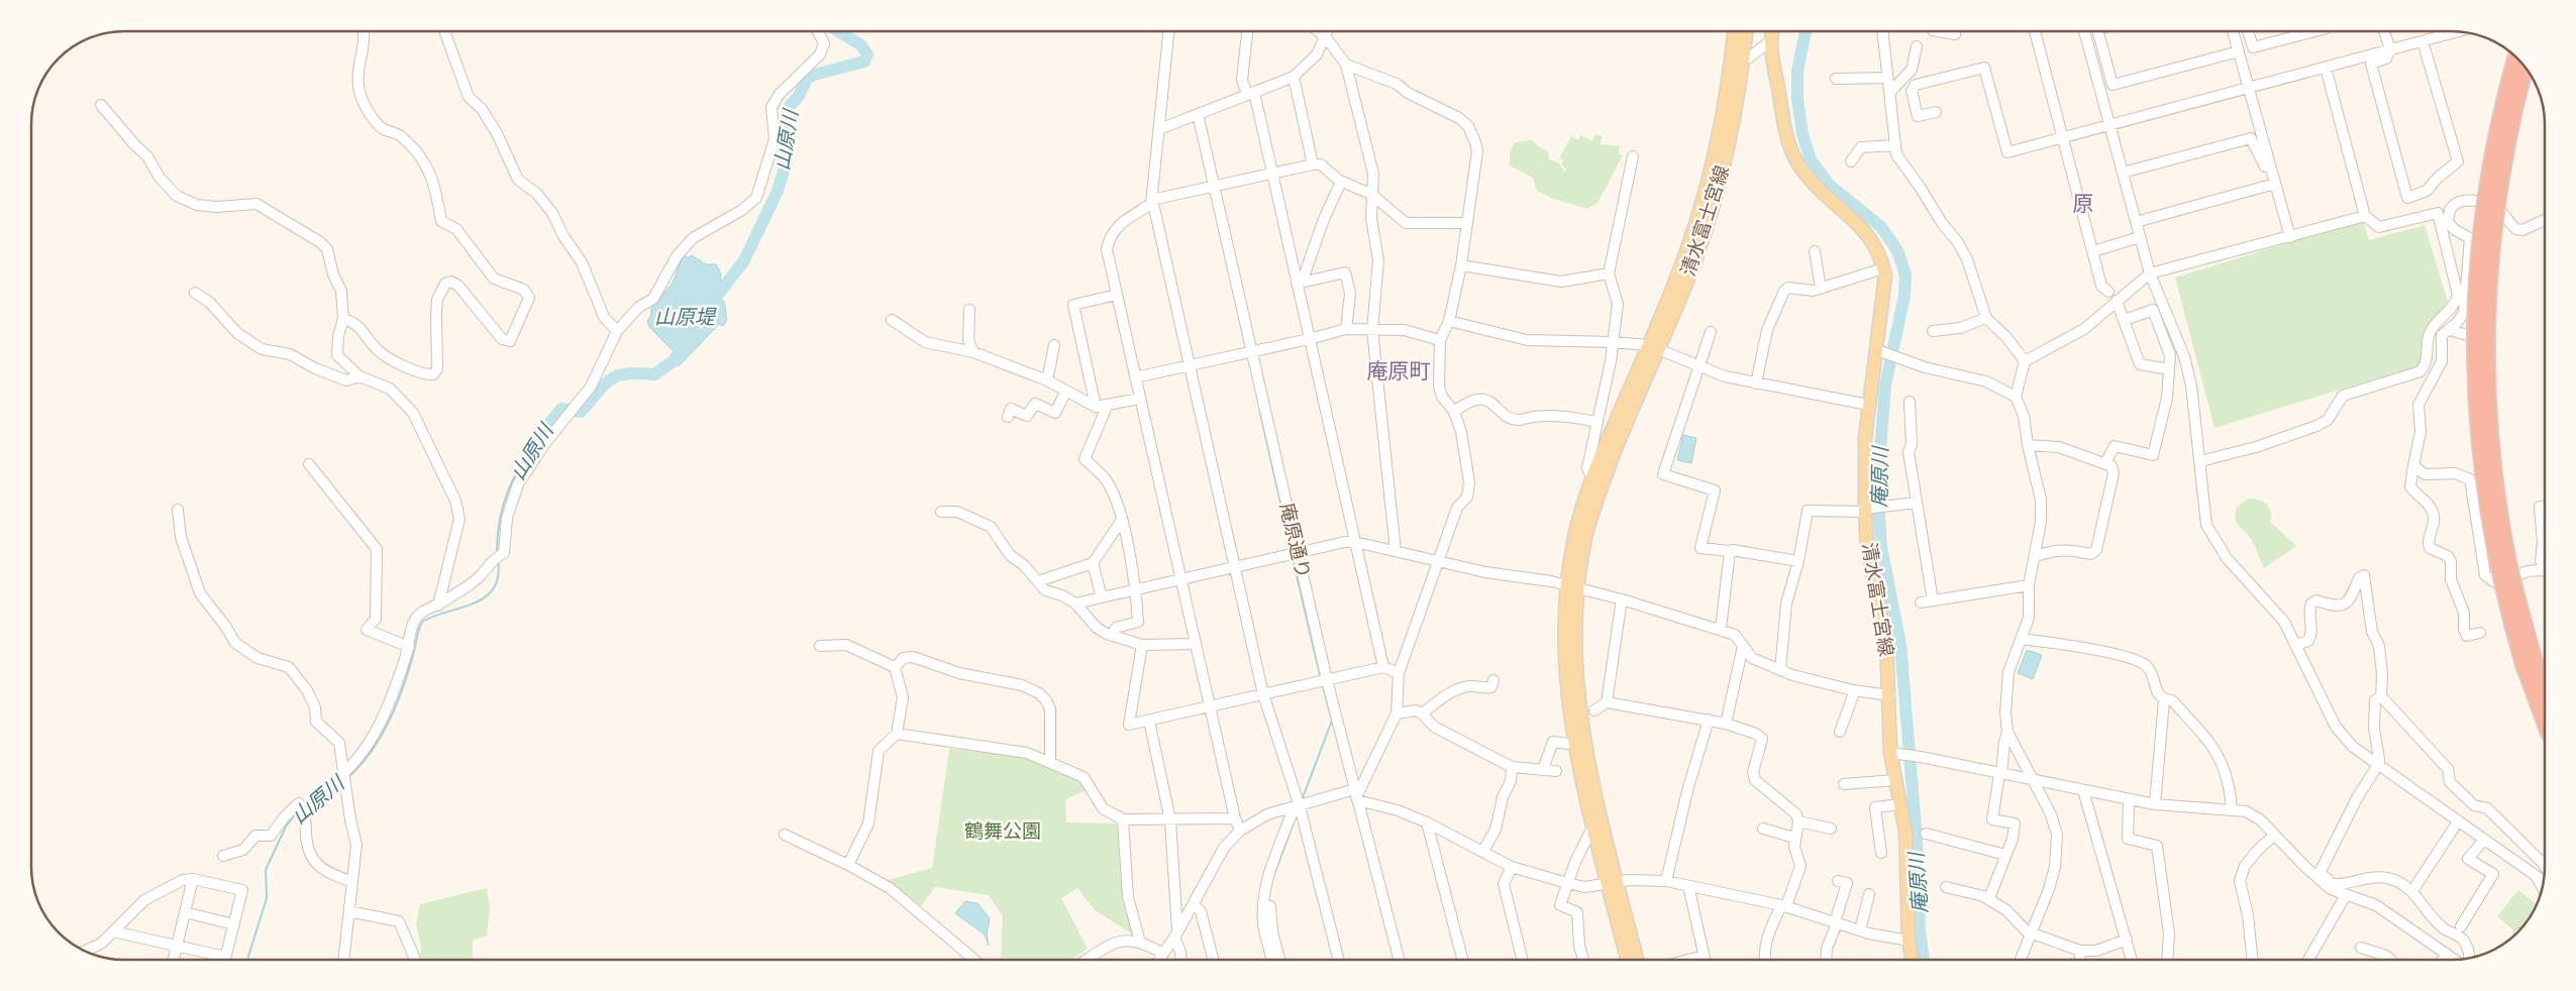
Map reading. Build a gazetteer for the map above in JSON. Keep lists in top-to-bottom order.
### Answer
{
  "streets": {
    "main road": ["清水富士宮線"],
    "street": ["庵原通り"]
  },
  "districts": ["原", "庵原町"],
  "water": ["山原川", "山原堤", "庵原川"],
  "parks": ["鶴舞公園"]
}
